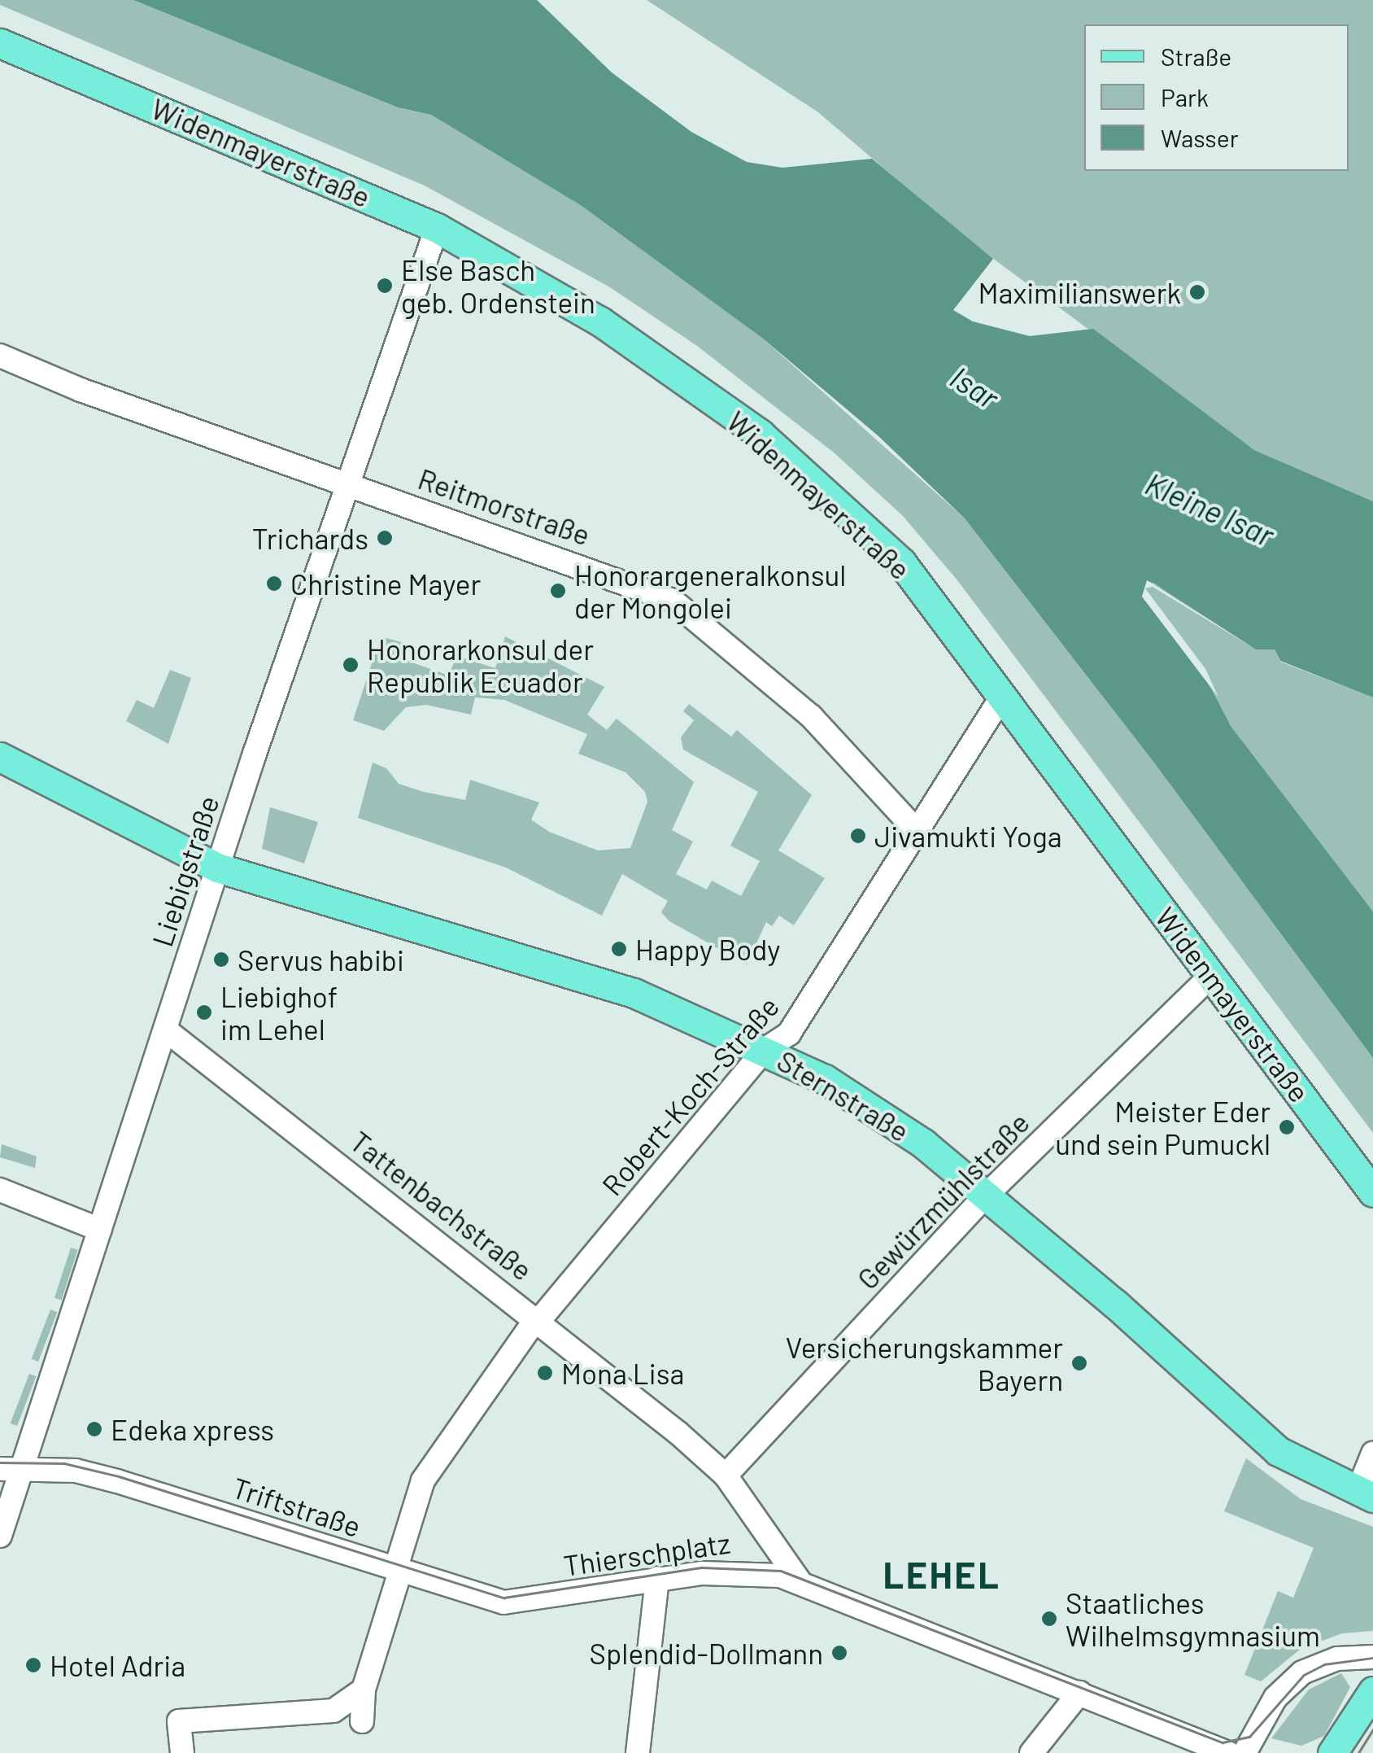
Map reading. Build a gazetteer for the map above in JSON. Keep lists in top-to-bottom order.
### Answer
{
  "streets": {
    "main road": ["Widenmayerstraße", "Sternstraße"],
    "street": [
      "Reitmorstraße",
      "Liebigstraße",
      "Robert-Koch-Straße",
      "Gewürzmühlstraße",
      "Tattenbachstraße",
      "Triftstraße",
      "Thierschplatz"
    ]
  },
  "crossings": [
    ["Widenmayerstraße", "Liebigstraße"],
    ["Widenmayerstraße", "Robert-Koch-Straße"],
    ["Widenmayerstraße", "Gewürzmühlstraße"],
    ["Reitmorstraße", "Liebigstraße"],
    ["Reitmorstraße", "Robert-Koch-Straße"],
    ["Liebigstraße", "Sternstraße"],
    ["Liebigstraße", "Tattenbachstraße"],
    ["Liebigstraße", "Triftstraße"],
    ["Robert-Koch-Straße", "Sternstraße"],
    ["Robert-Koch-Straße", "Tattenbachstraße"],
    ["Robert-Koch-Straße", "Triftstraße"],
    ["Sternstraße", "Gewürzmühlstraße"],
    ["Gewürzmühlstraße", "Thierschplatz"],
    ["Tattenbachstraße", "Thierschplatz"],
    ["Triftstraße", "Thierschplatz"]
  ],
  "districts": ["LEHEL"],
  "water": ["Isar", "Kleine Isar"],
  "places": [
    "Else Basch geb. Ordenstein",
    "Maximilianswerk",
    "Trichards",
    "Christine Mayer",
    "Honorargeneralkonsul der Mongolei",
    "Honorarkonsul der Republik Ecuador",
    "Jivamukti Yoga",
    "Happy Body",
    "Servus habibi",
    "Liebighof im Lehel",
    "Meister Eder und sein Pumuckl",
    "Versicherungskammer Bayern",
    "Mona Lisa",
    "Edeka xpress",
    "Staatliches Wilhelmsgymnasium",
    "Splendid-Dollmann",
    "Hotel Adria"
  ],
  "legend": ["Straße", "Park", "Wasser"]
}
